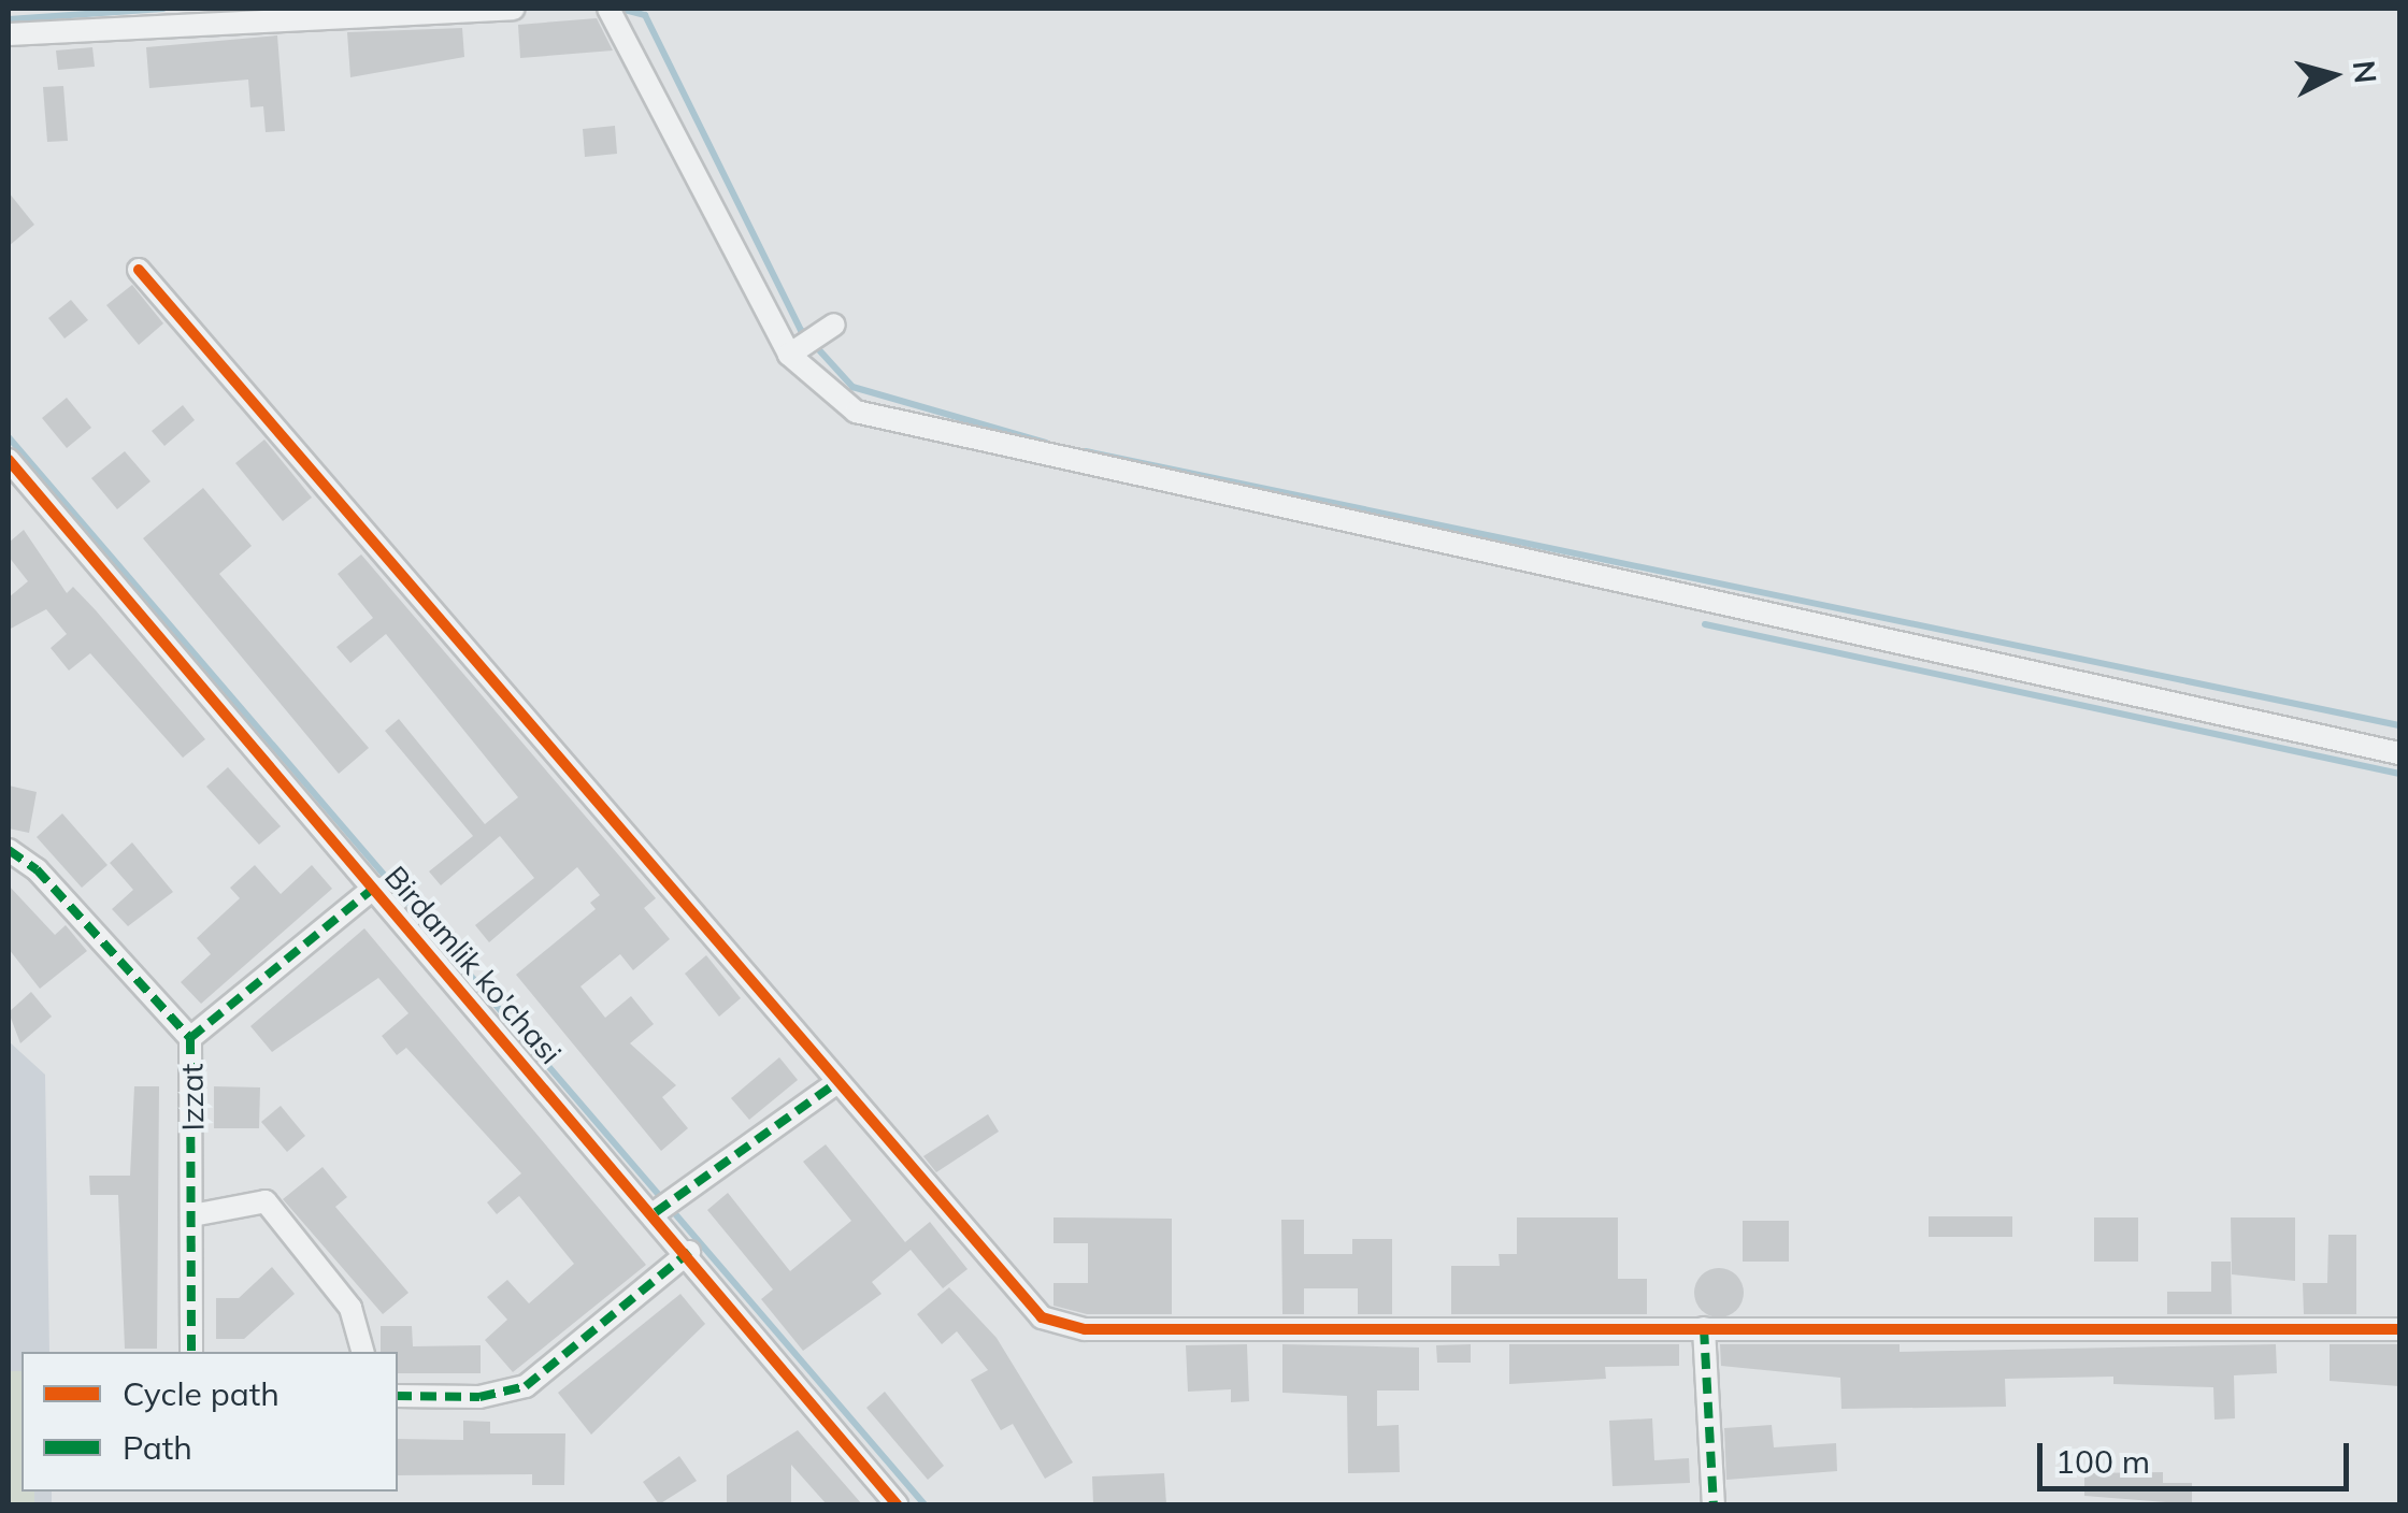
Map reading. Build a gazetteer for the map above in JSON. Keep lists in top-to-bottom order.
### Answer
{
  "streets": {
    "street": ["Birdamlik ko'chasi", "Izzat"]
  },
  "legend": ["Cycle path", "Path"],
  "scale_bar": "100 m",
  "north": "right"
}
